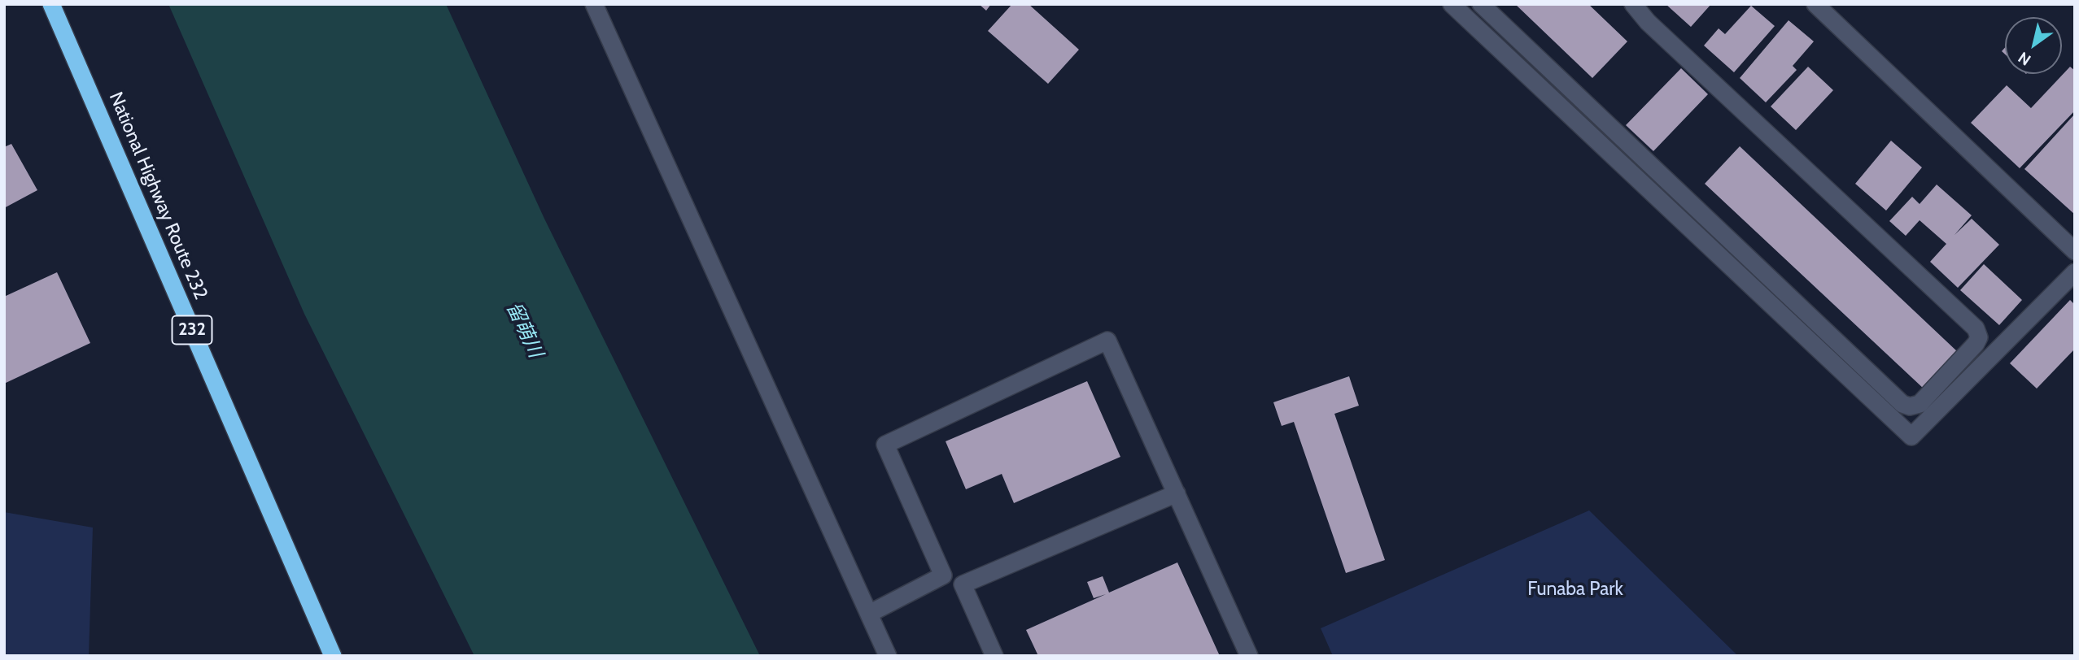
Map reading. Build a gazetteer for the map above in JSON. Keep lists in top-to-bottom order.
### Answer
{
  "streets": {
    "highway": ["National Highway Route 232", "232"]
  },
  "water": ["留萌川"],
  "parks": ["Funaba Park"],
  "north": "bottom left"
}
